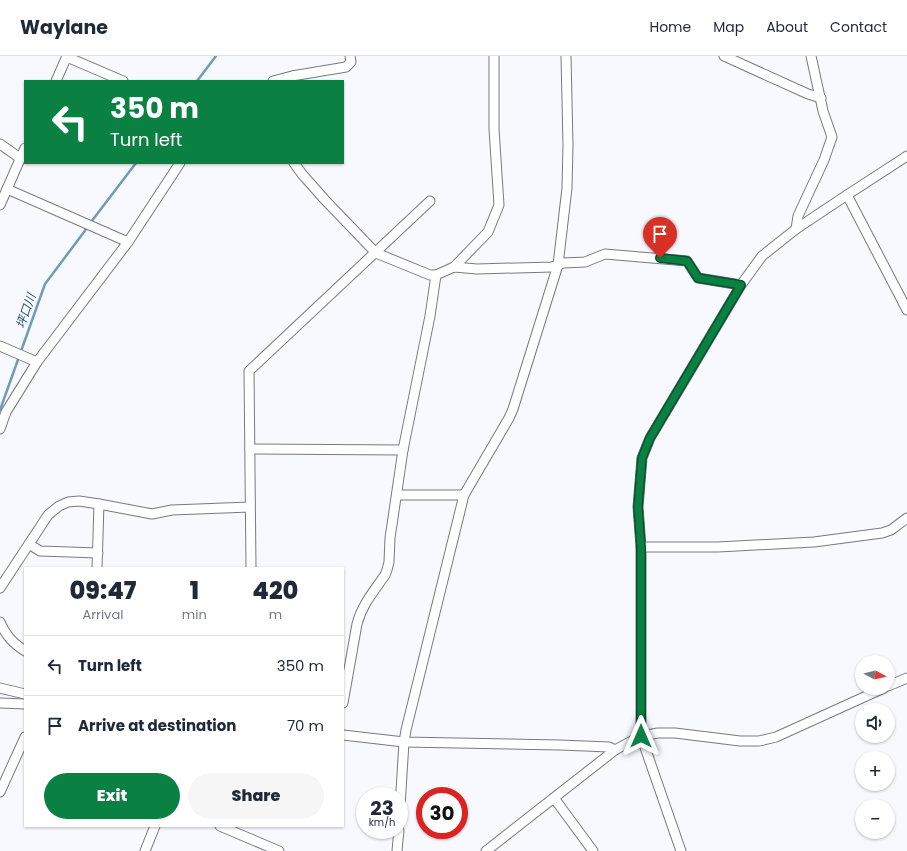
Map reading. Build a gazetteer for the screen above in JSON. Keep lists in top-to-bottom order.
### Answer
{
  "water": ["坪口川"],
  "north": "right",
  "page": {
    "header": "Waylane",
    "nav": [
      "Home",
      "Map",
      "About",
      "Contact"
    ],
    "turn": ["350 m", "Turn left"],
    "eta": [
      "09:47",
      "Arrival",
      "1",
      "min",
      "420",
      "m"
    ],
    "list": [
      {
        "name": "Turn left",
        "value": "350 m"
      },
      {
        "name": "Arrive at destination",
        "value": "70 m"
      }
    ],
    "map_buttons": ["+", "−"],
    "buttons": ["Exit", "Share"],
    "speed": "23 km/h",
    "limit": "30"
  }
}
